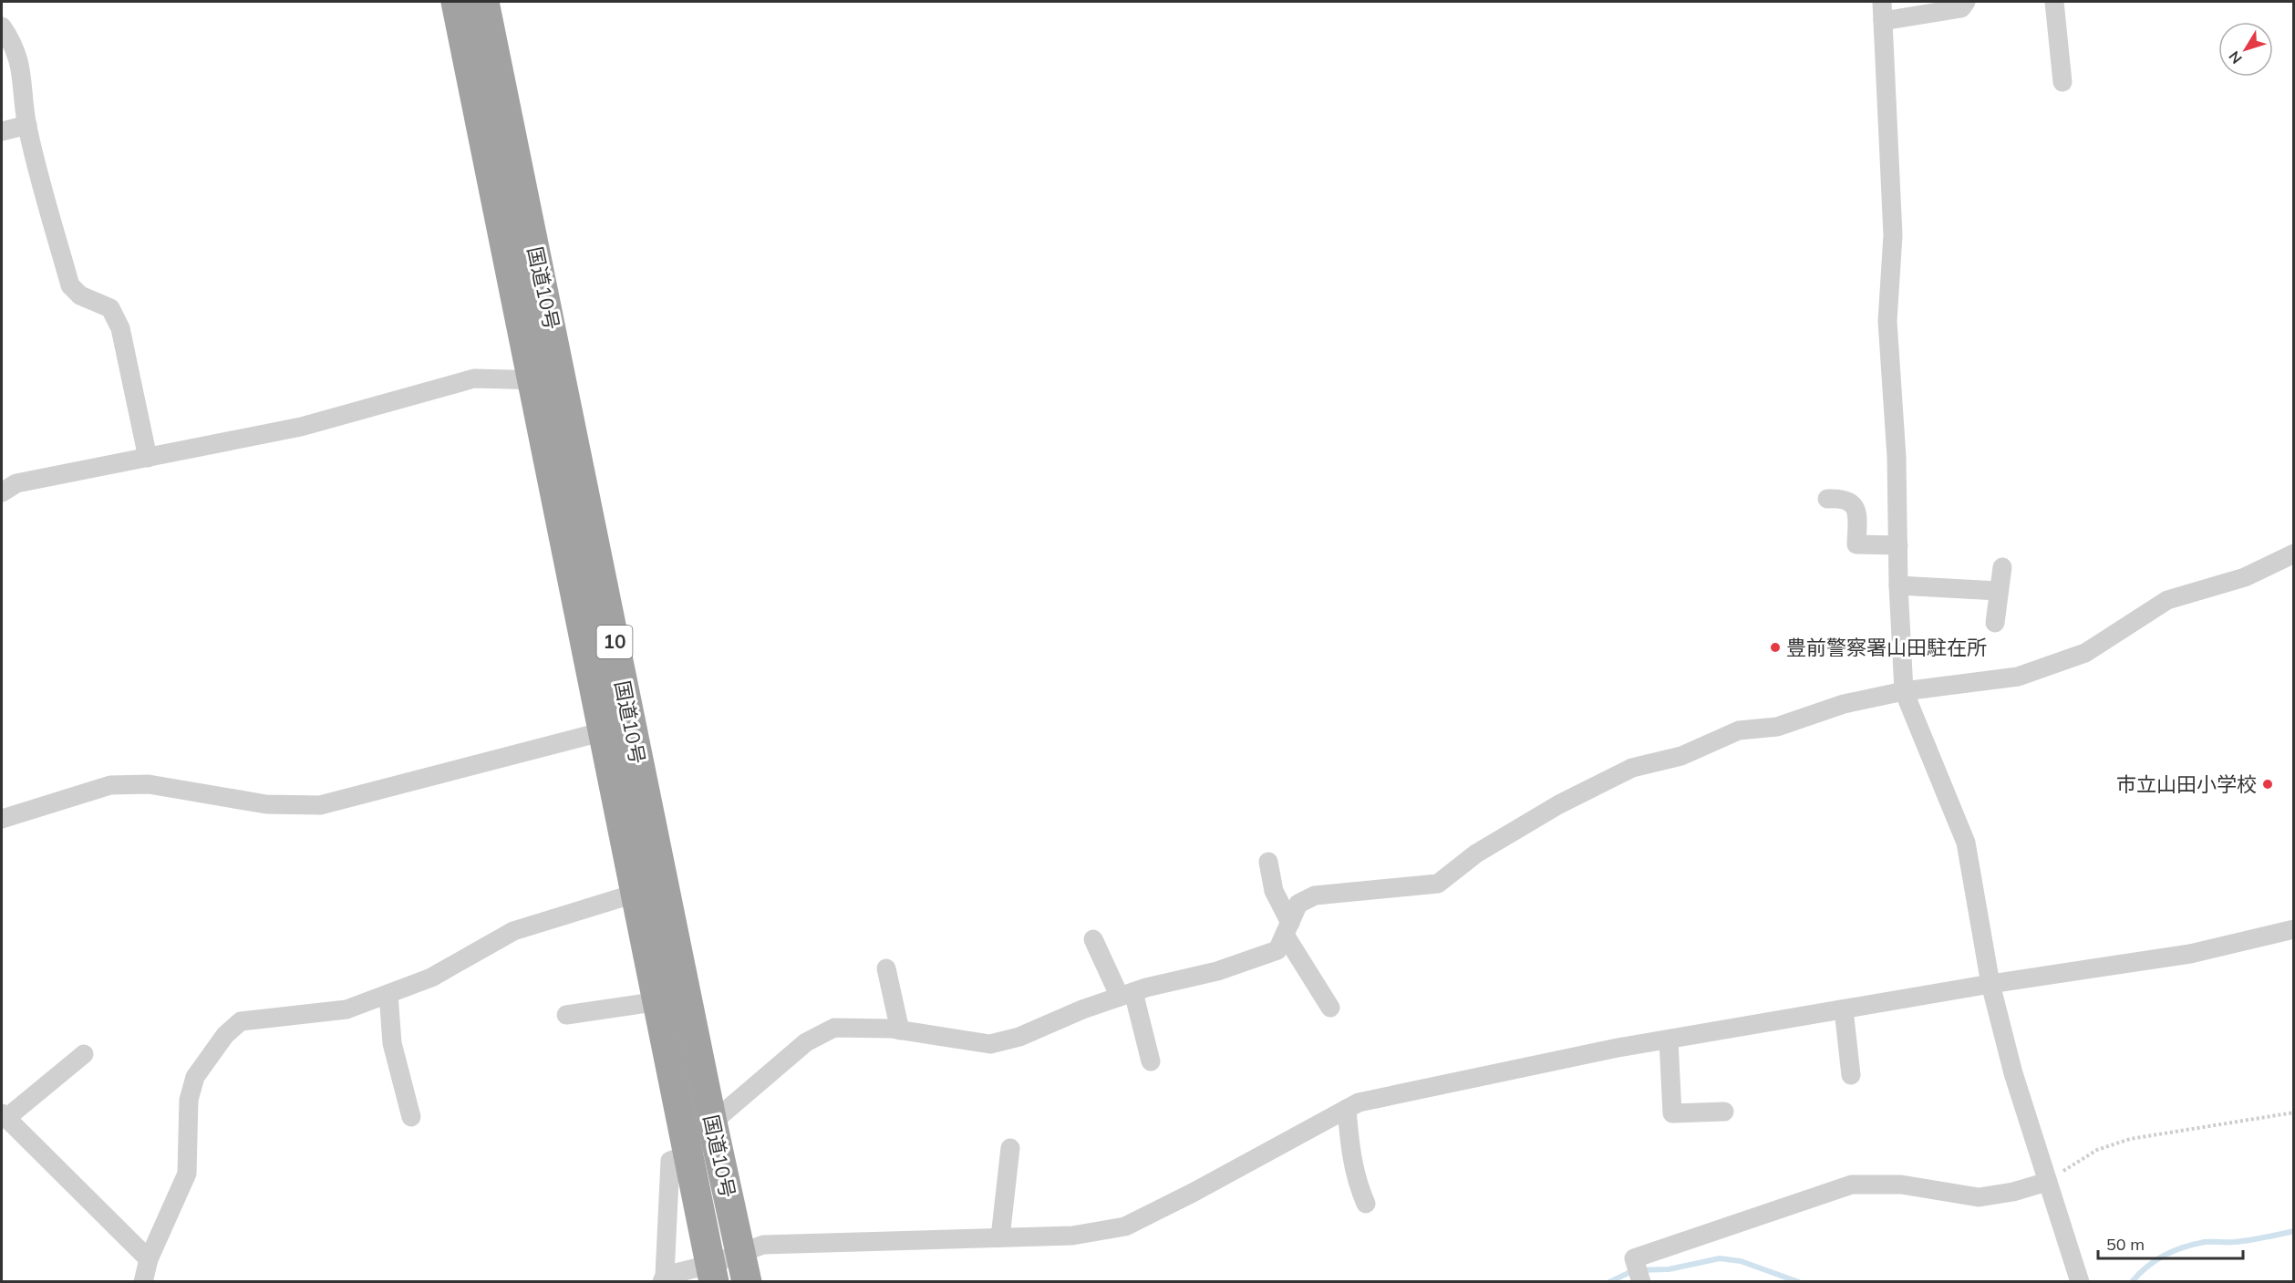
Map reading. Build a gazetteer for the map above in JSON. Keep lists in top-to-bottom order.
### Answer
{
  "streets": {
    "highway": ["国道10号", "10"]
  },
  "places": ["豊前警察署山田駐在所", "市立山田小学校"],
  "scale_bar": "50 m",
  "north": "bottom left"
}
